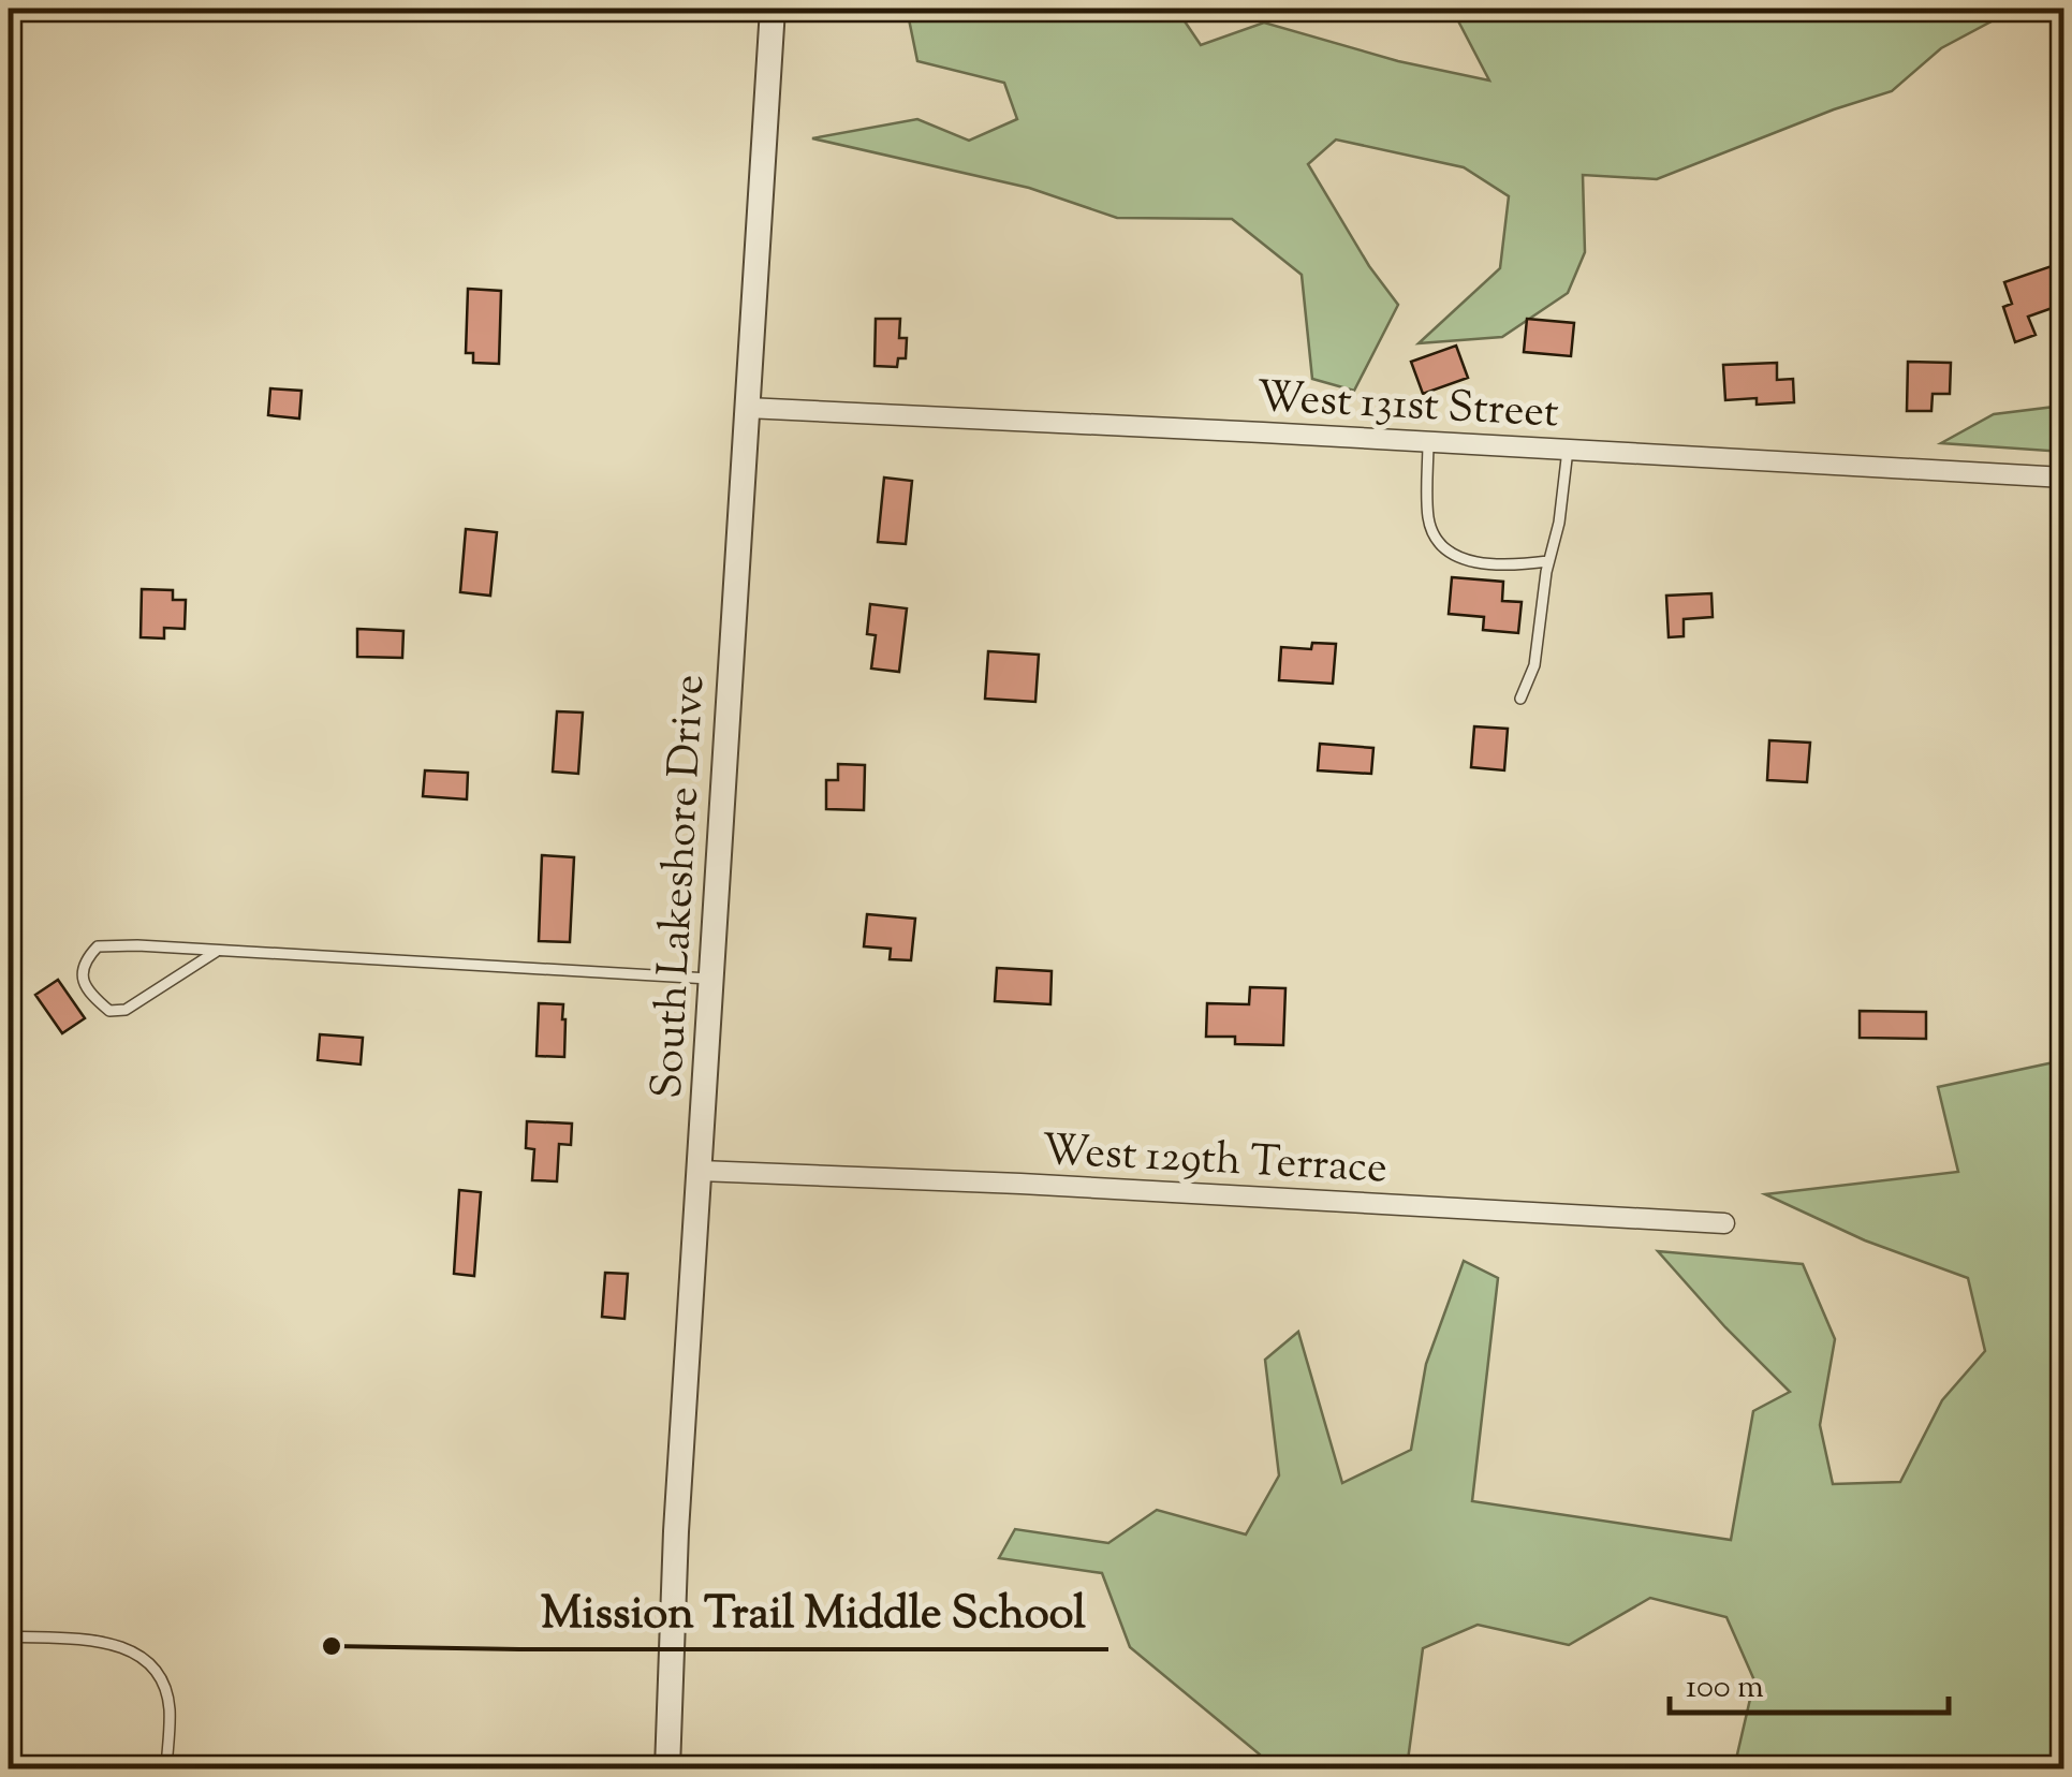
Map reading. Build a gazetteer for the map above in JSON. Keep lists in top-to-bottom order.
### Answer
{
  "streets": {
    "street": ["West 131st Street", "South Lakeshore Drive", "West 129th Terrace"]
  },
  "crossings": [
    ["West 131st Street", "South Lakeshore Drive"],
    ["South Lakeshore Drive", "West 129th Terrace"]
  ],
  "places": ["Mission Trail Middle School"],
  "scale_bar": "100 m"
}
